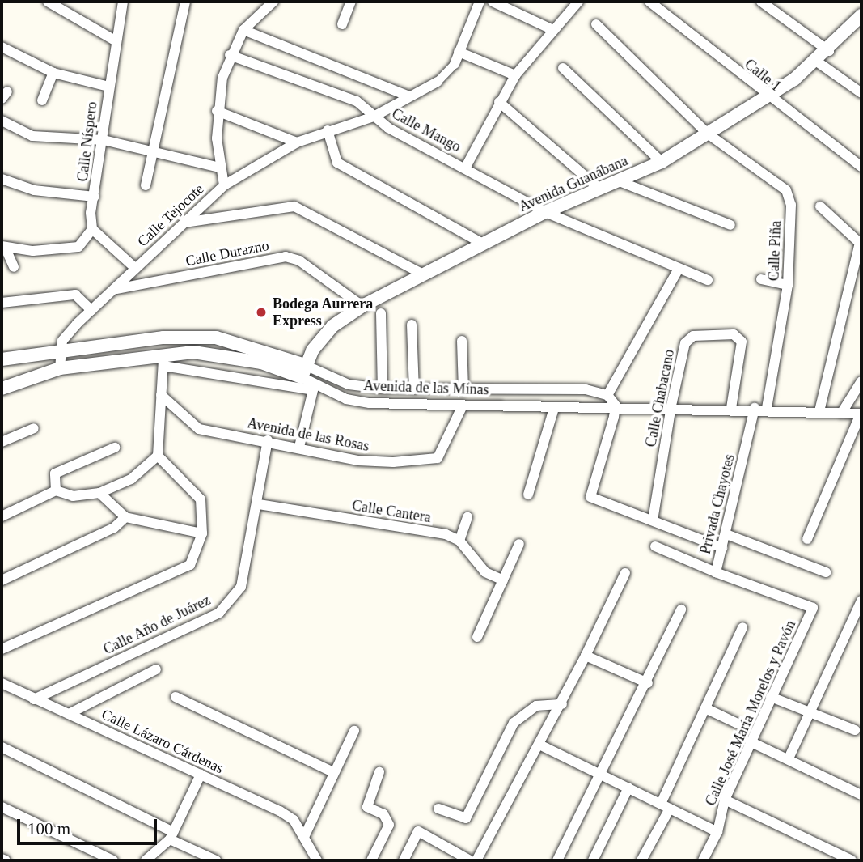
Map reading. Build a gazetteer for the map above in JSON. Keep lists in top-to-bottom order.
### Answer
{
  "streets": {
    "street": [
      "Calle 1",
      "Calle Mango",
      "Calle Níspero",
      "Avenida Guanábana",
      "Calle Tejocote",
      "Calle Piña",
      "Calle Durazno",
      "Avenida de las Minas",
      "Calle Chabacano",
      "Avenida de las Rosas",
      "Privada Chayotes",
      "Calle Cantera",
      "Calle Año de Juárez",
      "Calle José María Morelos y Pavón",
      "Calle Lázaro Cárdenas"
    ]
  },
  "crossings": [
    ["Calle 1", "Avenida Guanábana"],
    ["Calle Mango", "Avenida Guanábana"],
    ["Calle Mango", "Calle Tejocote"],
    ["Avenida Guanábana", "Calle Piña"],
    ["Avenida Guanábana", "Calle Durazno"],
    ["Avenida Guanábana", "Avenida de las Minas"],
    ["Calle Tejocote", "Calle Durazno"],
    ["Calle Tejocote", "Avenida de las Minas"],
    ["Calle Piña", "Avenida de las Minas"],
    ["Avenida de las Minas", "Calle Chabacano"],
    ["Avenida de las Minas", "Avenida de las Rosas"],
    ["Avenida de las Minas", "Privada Chayotes"],
    ["Avenida de las Rosas", "Calle Año de Juárez"],
    ["Privada Chayotes", "Calle José María Morelos y Pavón"],
    ["Calle Cantera", "Calle Año de Juárez"],
    ["Calle Año de Juárez", "Calle Lázaro Cárdenas"]
  ],
  "places": ["Bodega Aurrera Express"],
  "scale_bar": "100 m"
}
